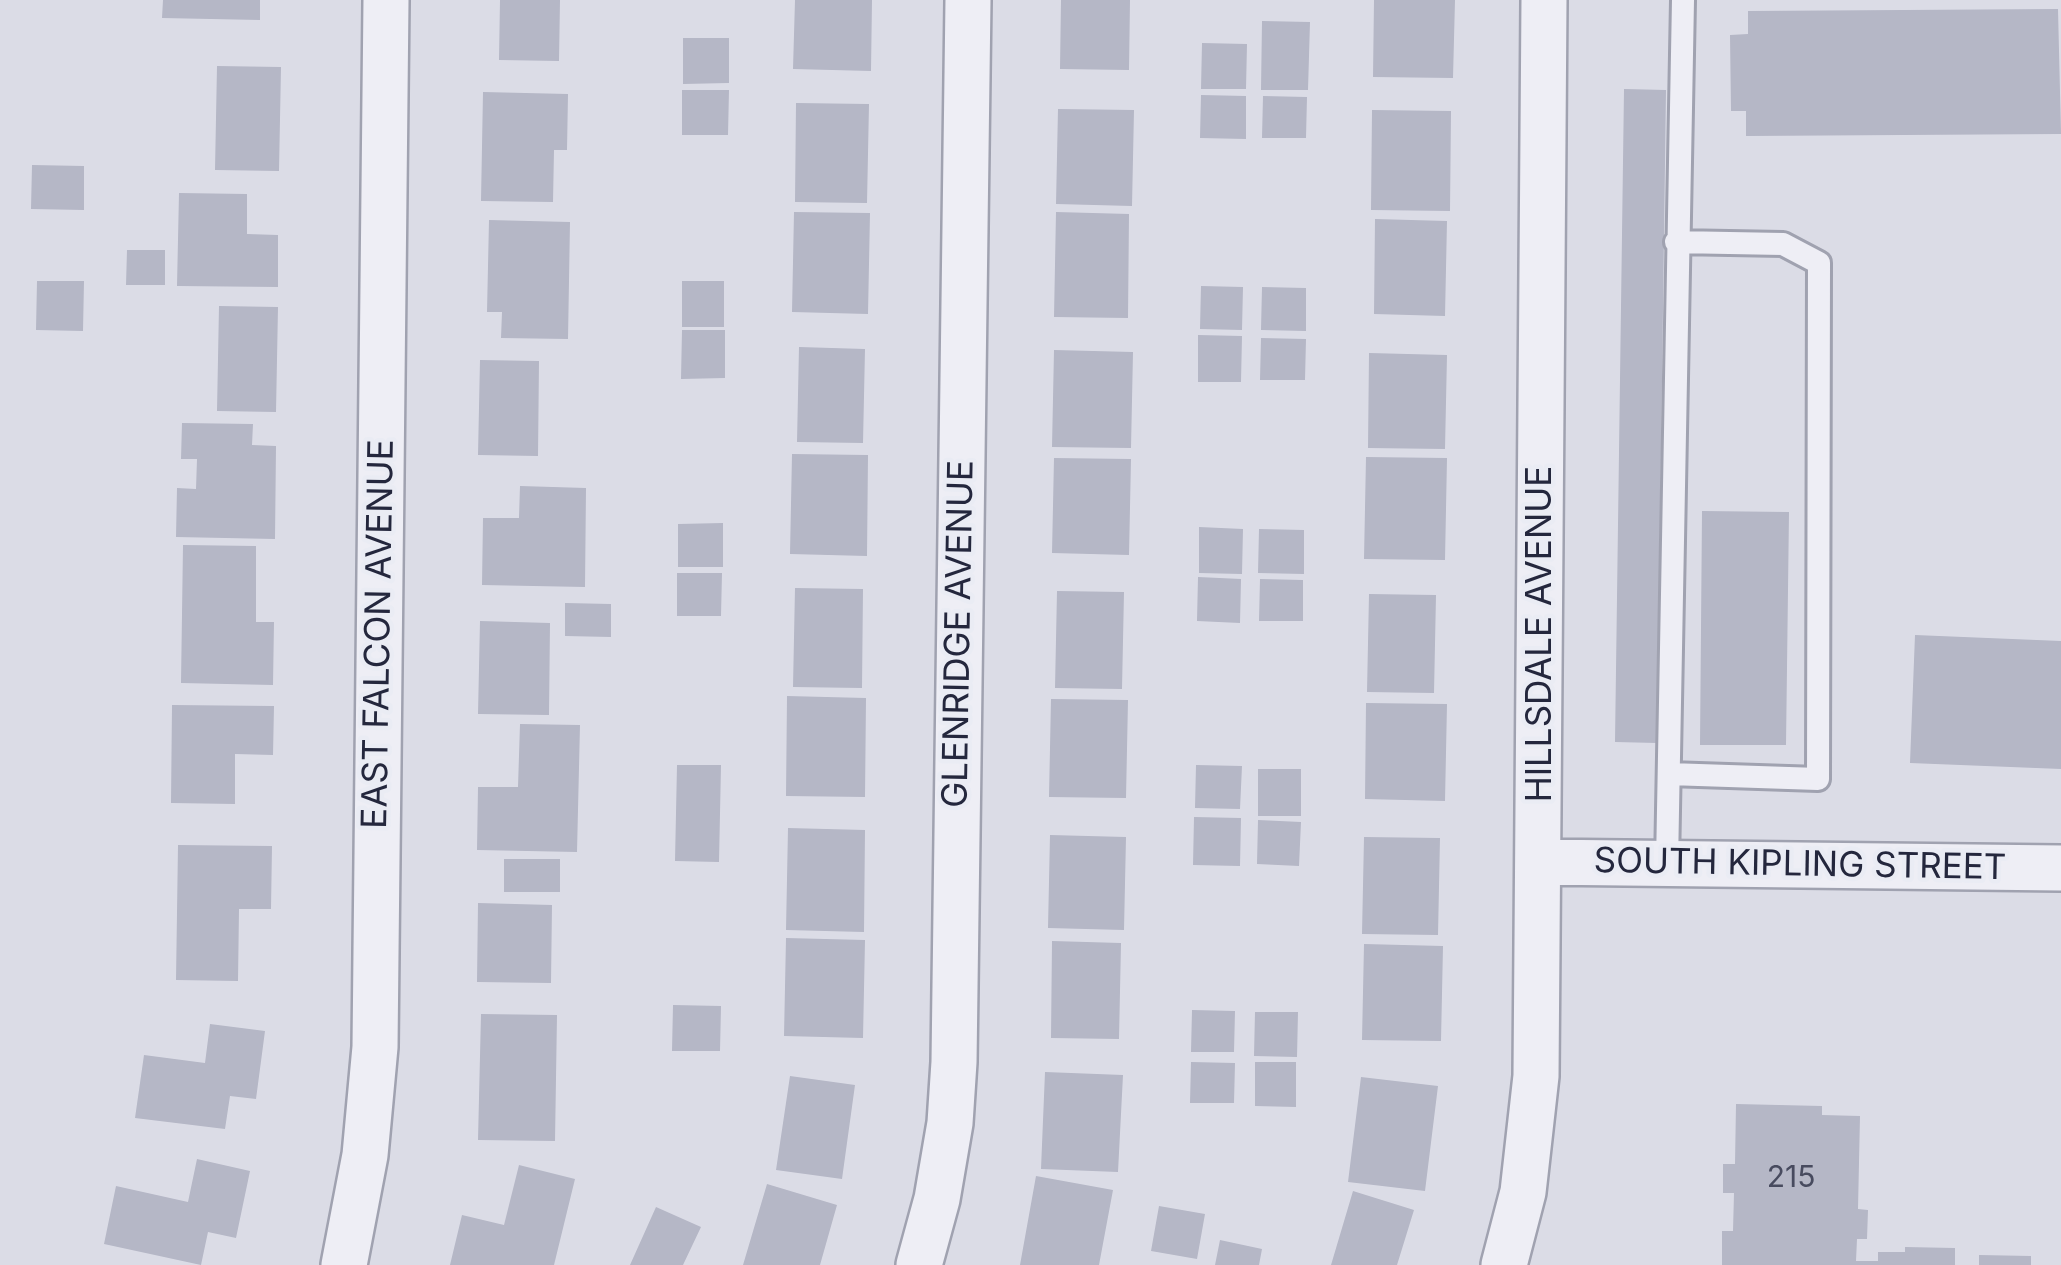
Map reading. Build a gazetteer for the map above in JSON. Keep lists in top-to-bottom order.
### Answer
{
  "streets": {
    "street": [
      "EAST FALCON AVENUE",
      "GLENRIDGE AVENUE",
      "HILLSDALE AVENUE",
      "SOUTH KIPLING STREET"
    ]
  },
  "crossings": [
    ["HILLSDALE AVENUE", "SOUTH KIPLING STREET"]
  ],
  "house_numbers": ["215"]
}
